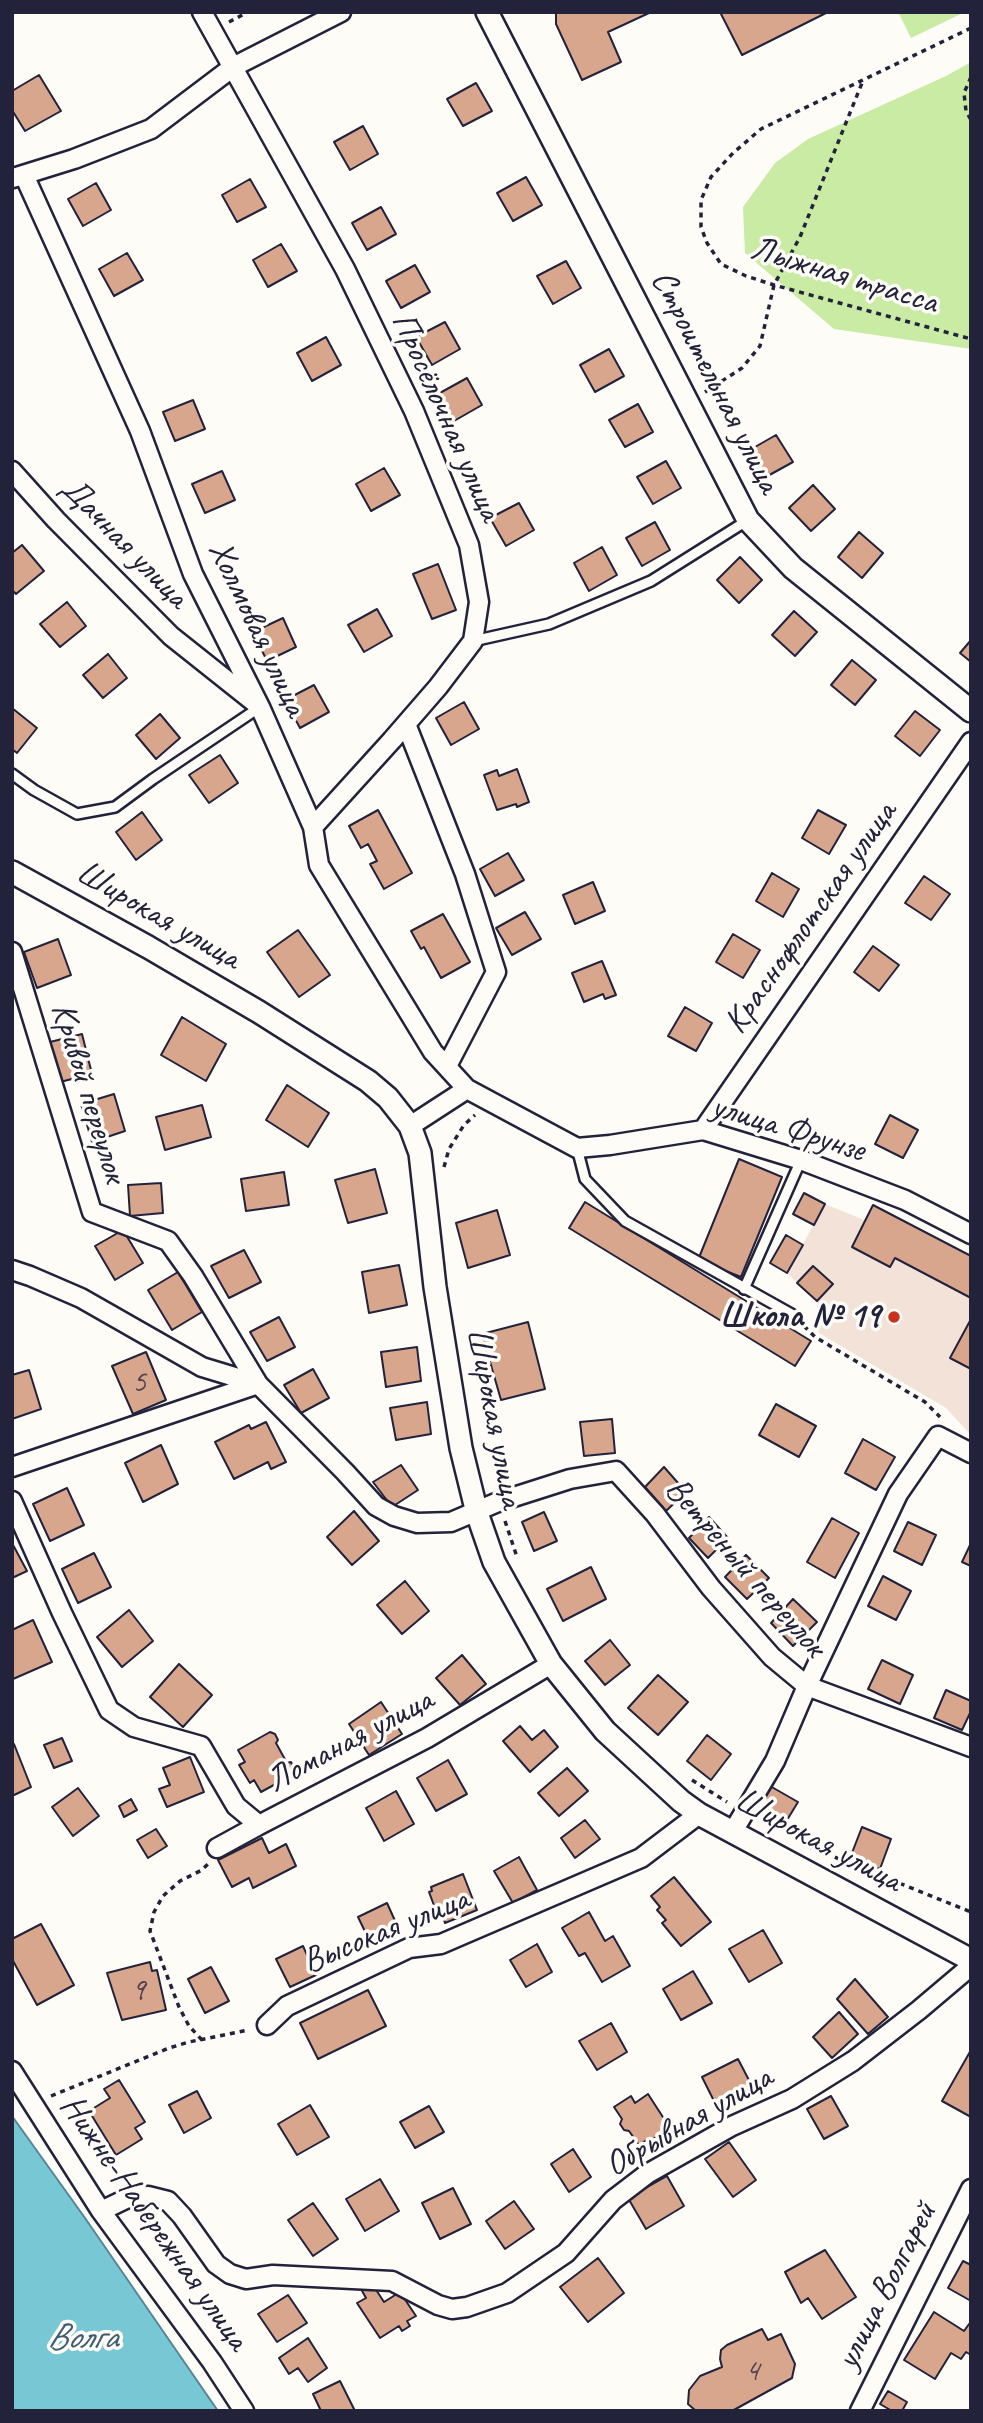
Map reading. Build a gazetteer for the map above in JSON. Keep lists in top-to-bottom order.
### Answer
{
  "streets": {
    "street": [
      "Строительная улица",
      "Просёлочная улица",
      "Дачная улица",
      "Холмовая улица",
      "Широкая улица",
      "Краснофлотская улица",
      "Кривой переулок",
      "улица Фрунзе",
      "Ветреный переулок",
      "Ломаная улица",
      "Высокая улица",
      "Обрывная улица",
      "Нижне-Набережная улица",
      "улица Волгарей"
    ],
    "path": ["Лыжная трасса"]
  },
  "crossings": [
    ["Просёлочная улица", "Холмовая улица"],
    ["Дачная улица", "Холмовая улица"],
    ["Широкая улица", "Кривой переулок"],
    ["Широкая улица", "Ветреный переулок"],
    ["Широкая улица", "Ломаная улица"],
    ["Широкая улица", "Высокая улица"],
    ["Краснофлотская улица", "улица Фрунзе"],
    ["Кривой переулок", "Ветреный переулок"],
    ["Обрывная улица", "Нижне-Набережная улица"]
  ],
  "water": ["Волга"],
  "places": ["Школа № 19"],
  "house_numbers": ["5", "9", "4"]
}
